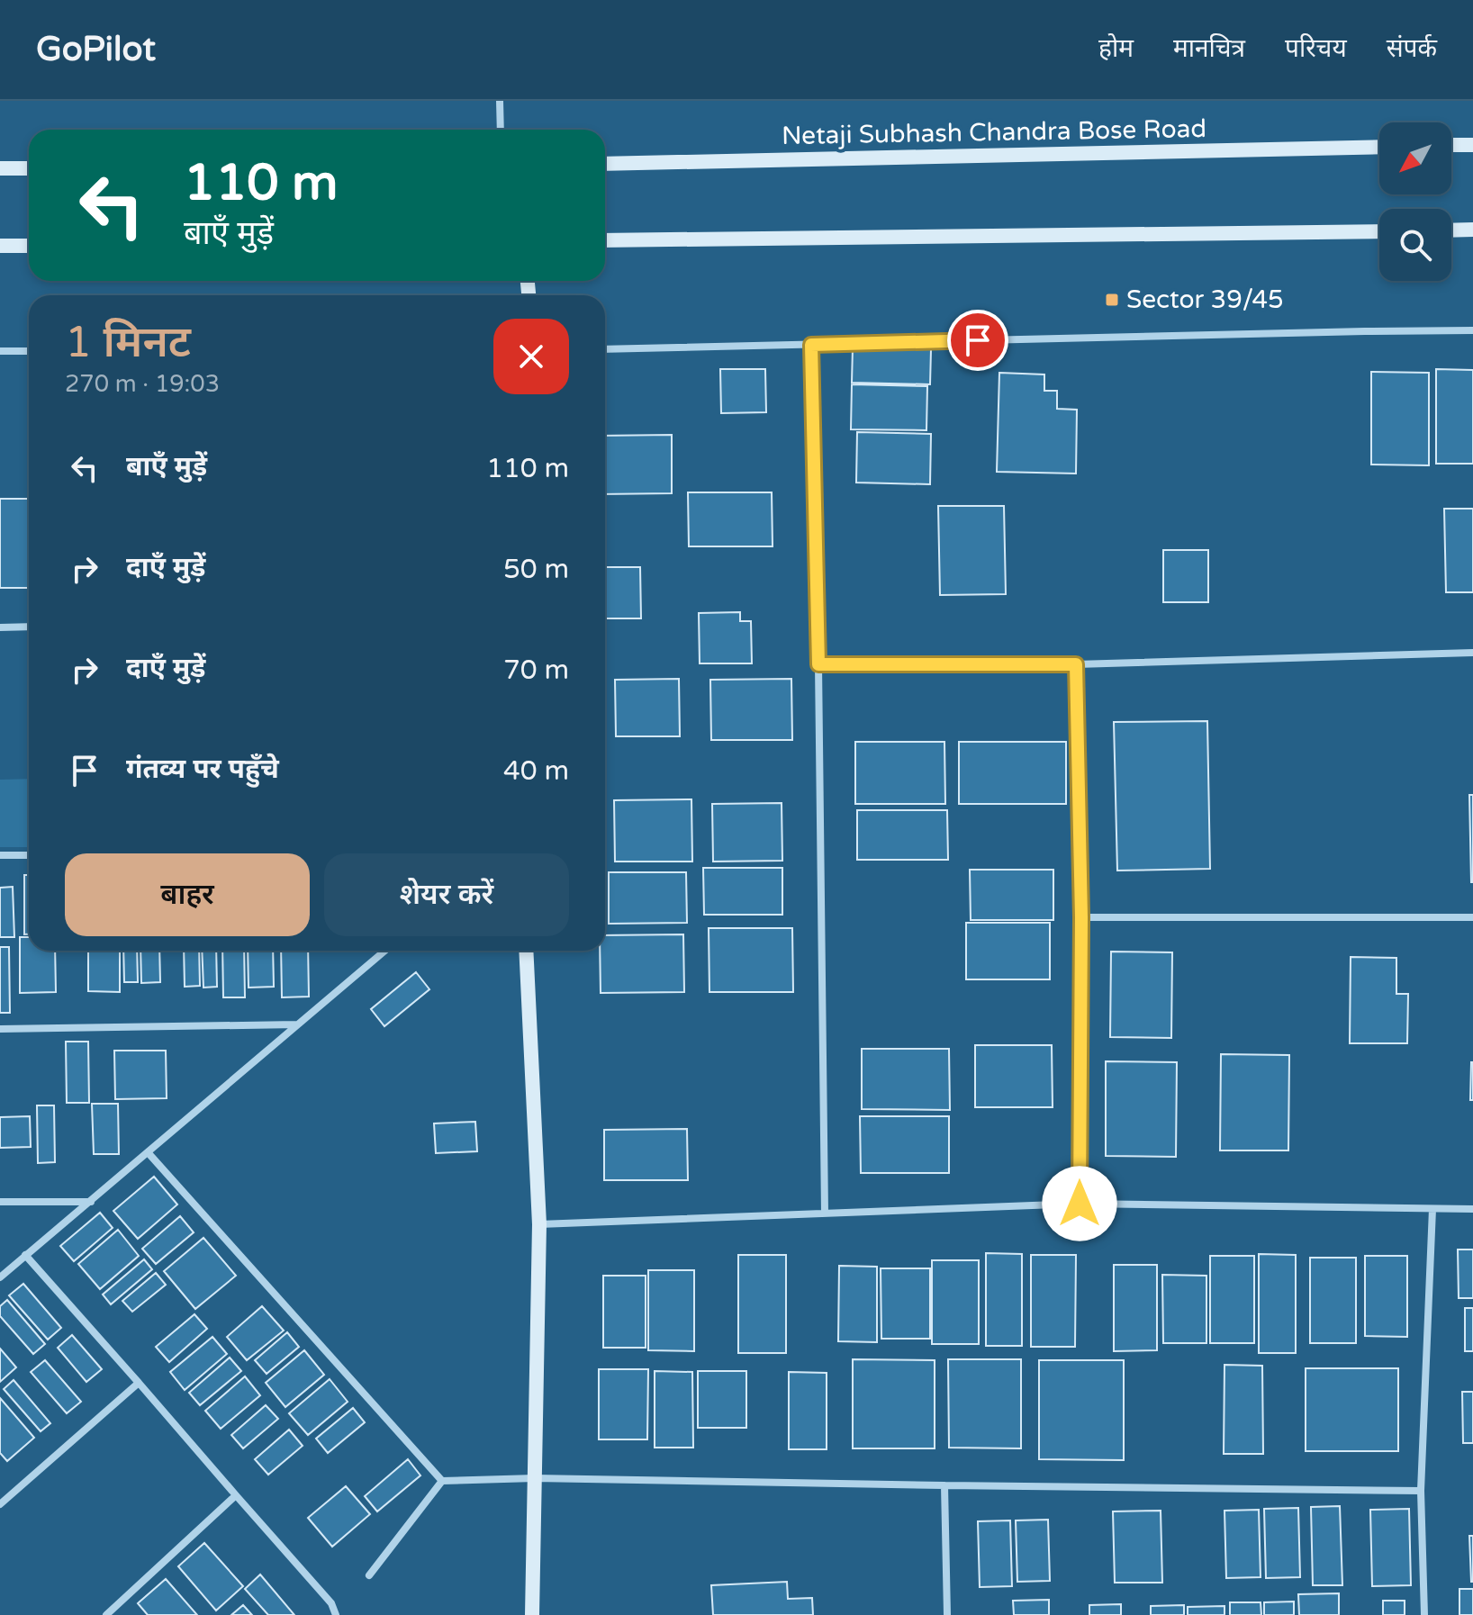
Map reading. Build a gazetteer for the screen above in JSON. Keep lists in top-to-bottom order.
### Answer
{
  "streets": {
    "main road": ["Netaji Subhash Chandra Bose Road"]
  },
  "places": {
    "transit": ["Sector 39/45"]
  },
  "north": "bottom left",
  "page": {
    "header": "GoPilot",
    "nav": [
      "होम",
      "मानचित्र",
      "परिचय",
      "संपर्क"
    ],
    "turn": ["110 m", "बाएँ मुड़ें"],
    "heading": ["1 मिनट", "270 m · 19:03"],
    "list": [
      {
        "name": "बाएँ मुड़ें",
        "value": "110 m"
      },
      {
        "name": "दाएँ मुड़ें",
        "value": "50 m"
      },
      {
        "name": "दाएँ मुड़ें",
        "value": "70 m"
      },
      {
        "name": "गंतव्य पर पहुँचे",
        "value": "40 m"
      }
    ],
    "buttons": ["बाहर", "शेयर करें"]
  }
}
